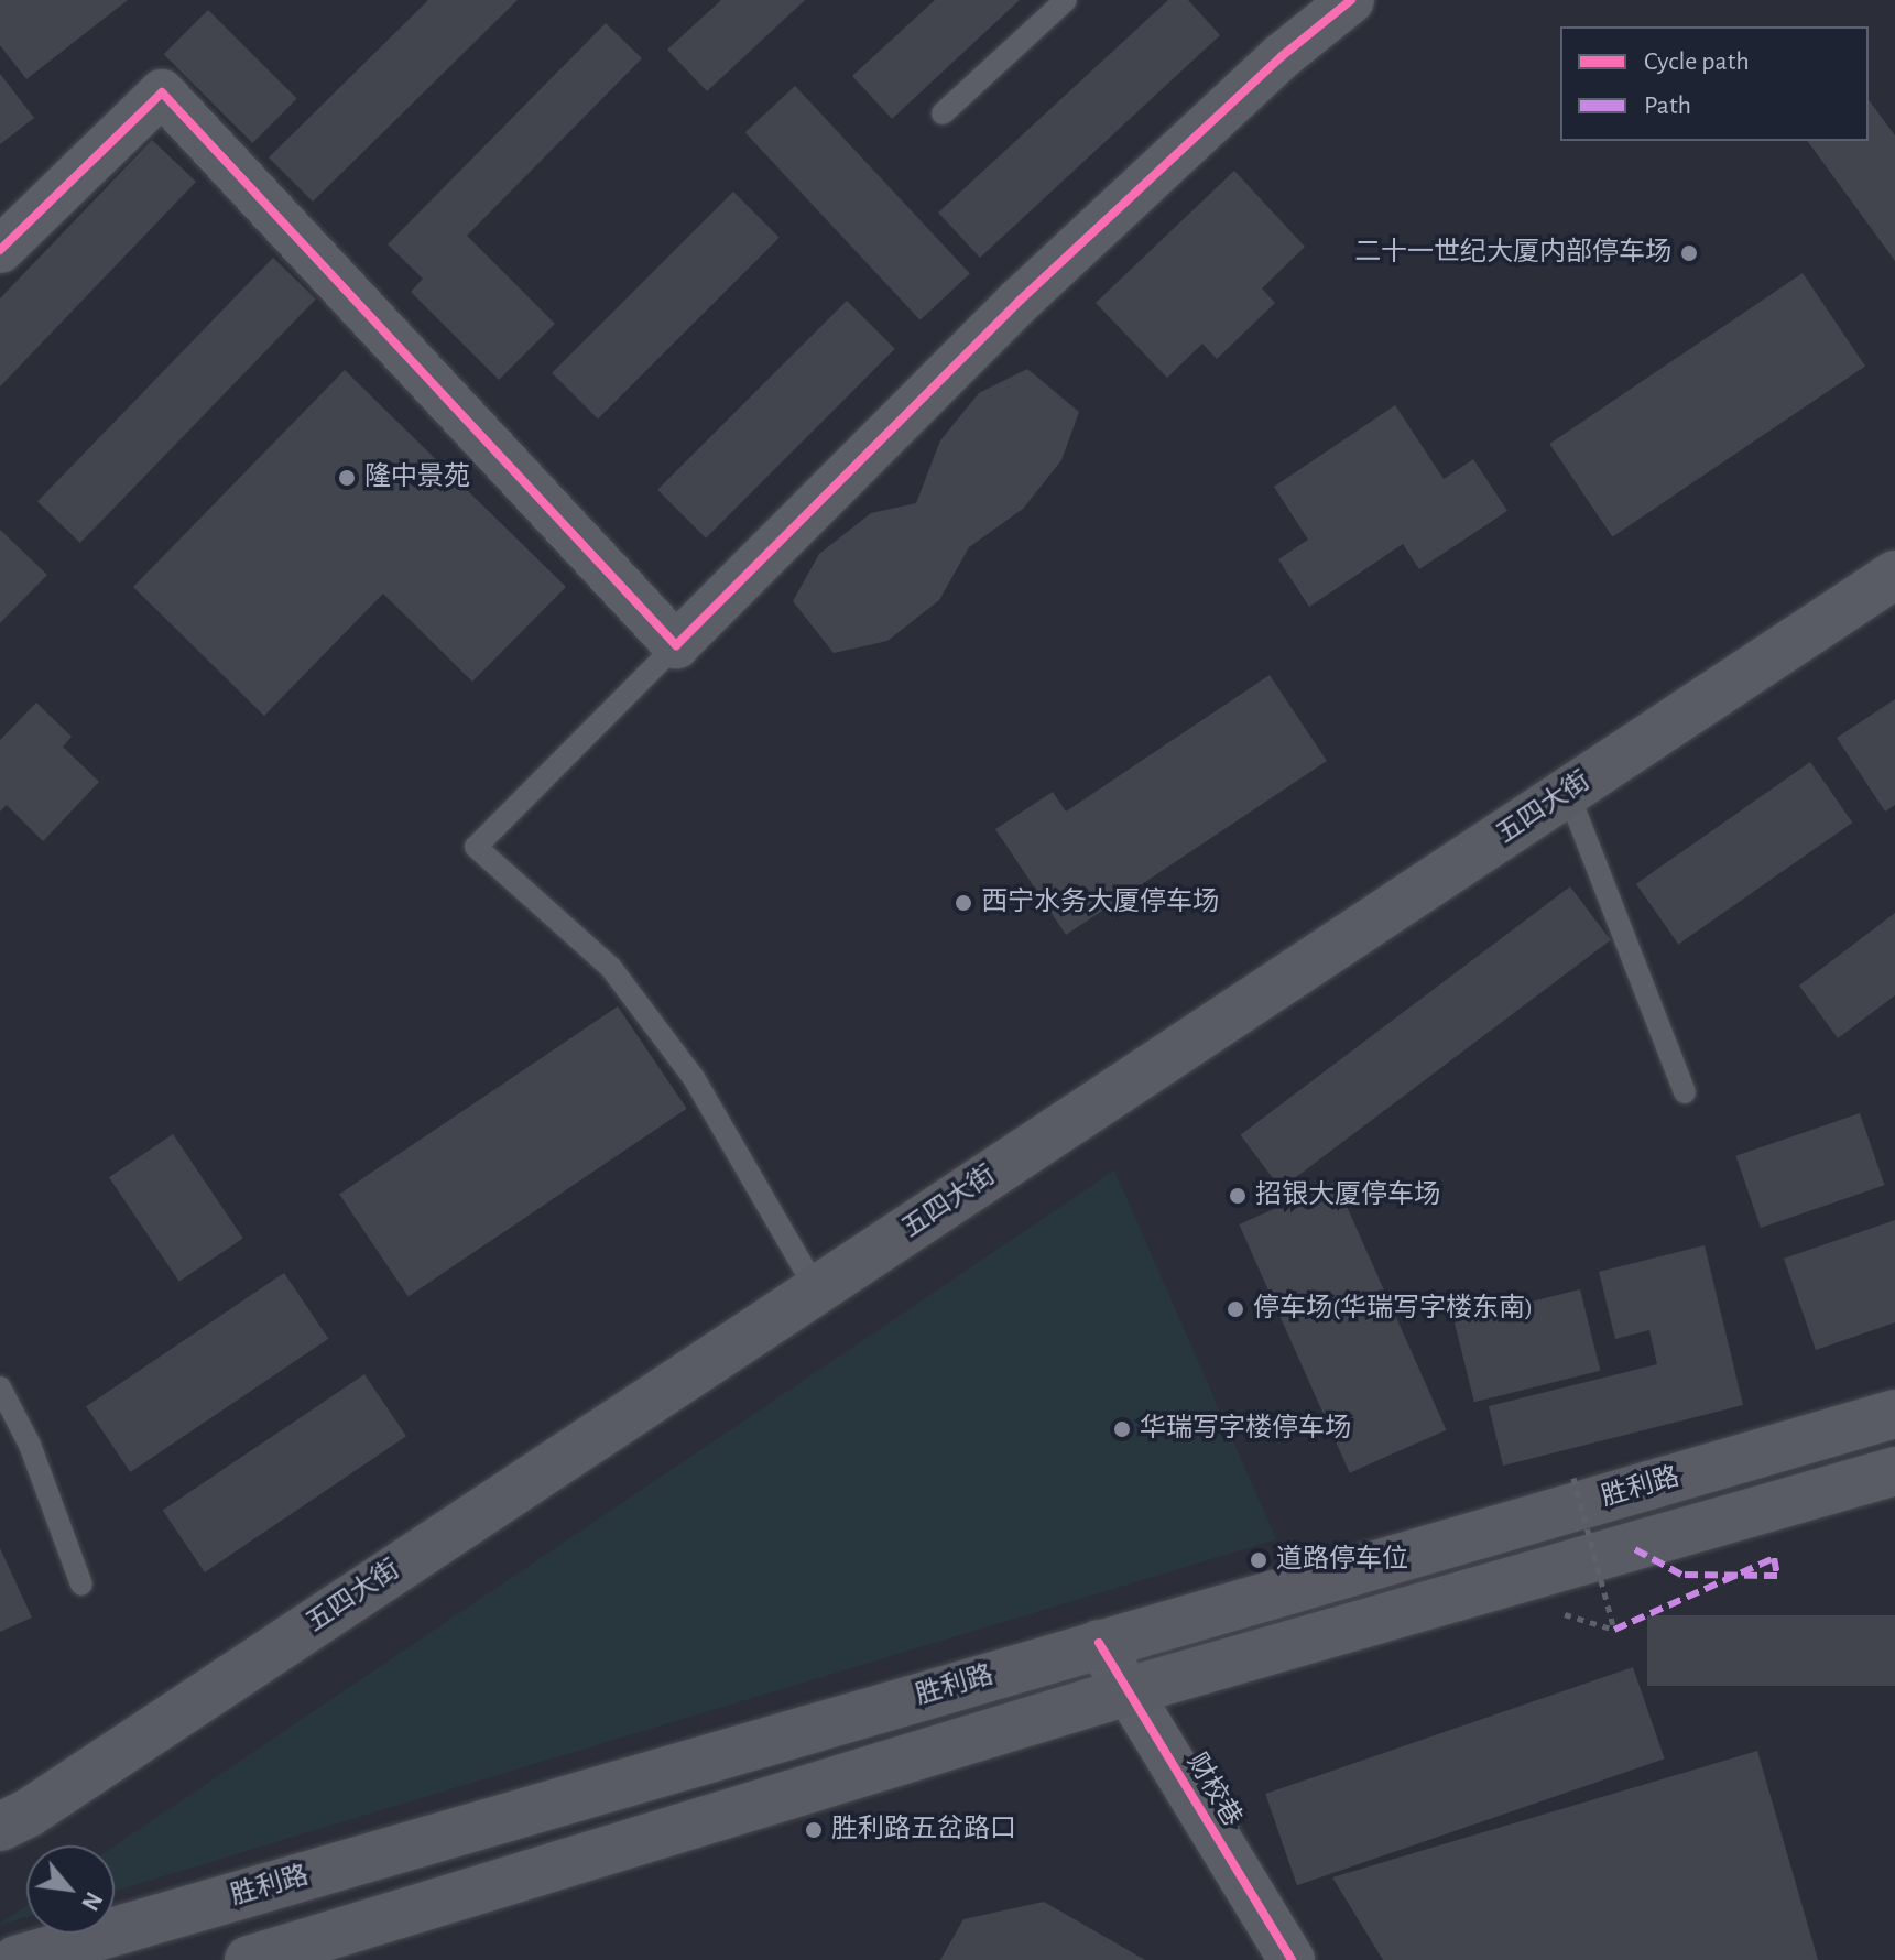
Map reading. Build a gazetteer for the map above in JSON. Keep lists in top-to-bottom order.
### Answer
{
  "streets": {
    "main road": ["五四大街", "胜利路"],
    "street": ["财校巷"]
  },
  "crossings": [
    ["胜利路", "财校巷"]
  ],
  "places": [
    "二十一世纪大厦内部停车场",
    "隆中景苑",
    "西宁水务大厦停车场",
    "招银大厦停车场",
    "停车场(华瑞写字楼东南)",
    "华瑞写字楼停车场",
    "道路停车位",
    "胜利路五岔路口"
  ],
  "legend": ["Cycle path", "Path"],
  "north": "bottom right"
}
